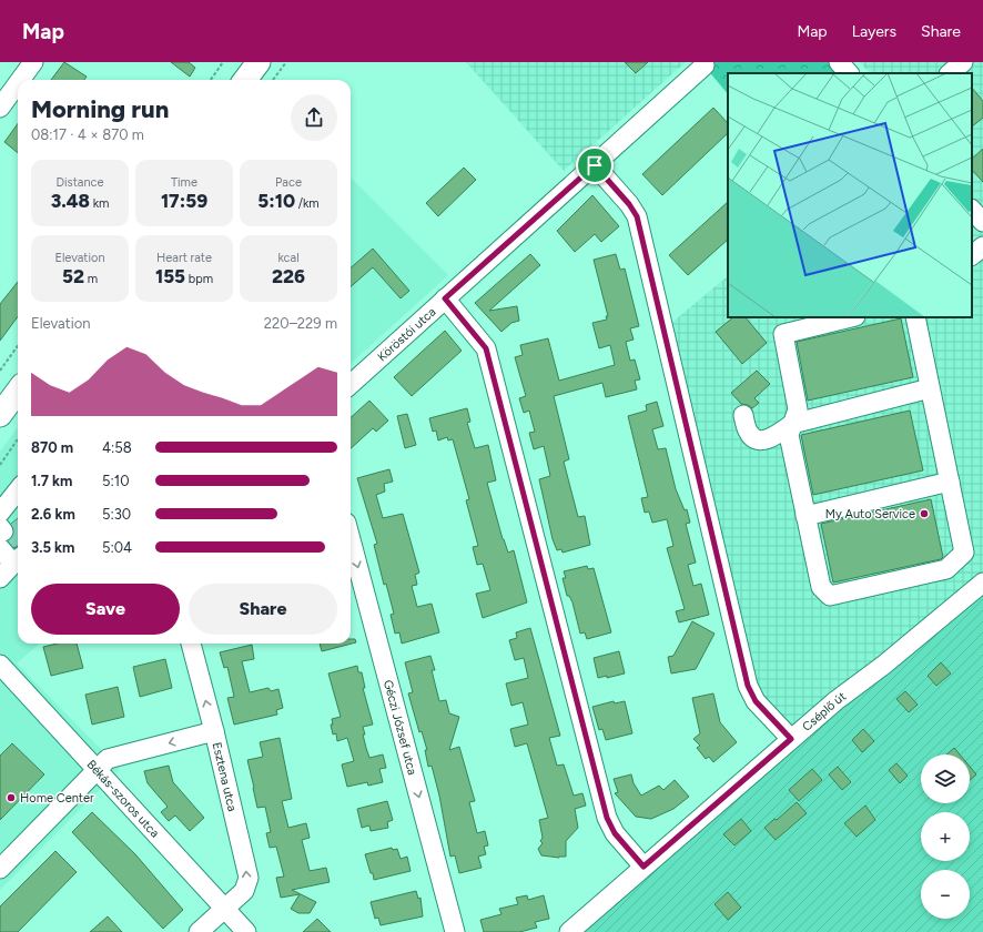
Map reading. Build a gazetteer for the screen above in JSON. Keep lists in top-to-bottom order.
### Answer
{
  "streets": {
    "street": [
      "Köröstói utca",
      "Cséplő út",
      "Géczi József utca",
      "Esztena utca",
      "Békás-szoros utca"
    ]
  },
  "crossings": [
    ["Esztena utca", "Békás-szoros utca"]
  ],
  "one_way": ["Géczi József utca", "Esztena utca"],
  "places": ["My Auto Service", "Home Center"],
  "page": {
    "header": "Map",
    "nav": ["Map", "Layers", "Share"],
    "heading": ["Morning run", "08:17 · 4 × 870 m"],
    "stats": [
      ["Distance", "3.48 km"],
      ["Time", "17:59"],
      ["Pace", "5:10 /km"],
      ["Elevation", "52 m"],
      ["Heart rate", "155 bpm"],
      ["kcal", "226"]
    ],
    "chart": ["Elevation", "220–229 m"],
    "list": [
      {
        "name": "870 m",
        "note": "4:58"
      },
      {
        "name": "1.7 km",
        "note": "5:10"
      },
      {
        "name": "2.6 km",
        "note": "5:30"
      },
      {
        "name": "3.5 km",
        "note": "5:04"
      }
    ],
    "buttons": ["Save", "Share"],
    "map_buttons": ["+", "−"]
  }
}
